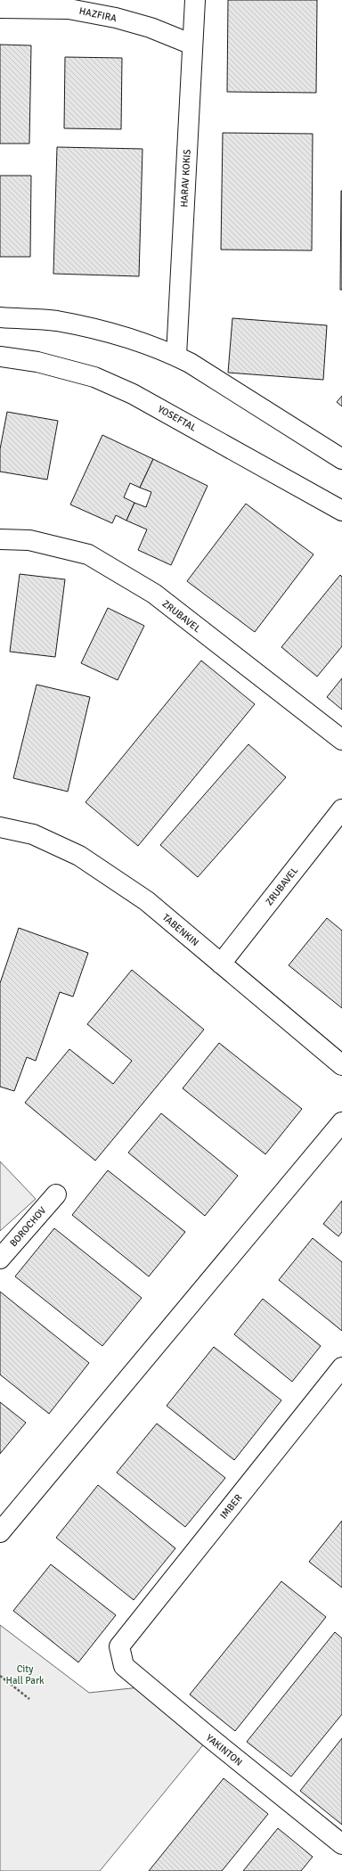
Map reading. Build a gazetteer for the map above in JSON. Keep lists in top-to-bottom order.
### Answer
{
  "streets": {
    "street": [
      "HAZFIRA",
      "HARAV KOKIS",
      "YOSEFTAL",
      "ZRUBAVEL",
      "TABENKIN",
      "BOROCHOV",
      "IMBER",
      "YAKINTON"
    ]
  },
  "crossings": [
    ["HAZFIRA", "HARAV KOKIS"],
    ["ZRUBAVEL", "TABENKIN"],
    ["IMBER", "YAKINTON"]
  ],
  "parks": ["City Hall Park"]
}
